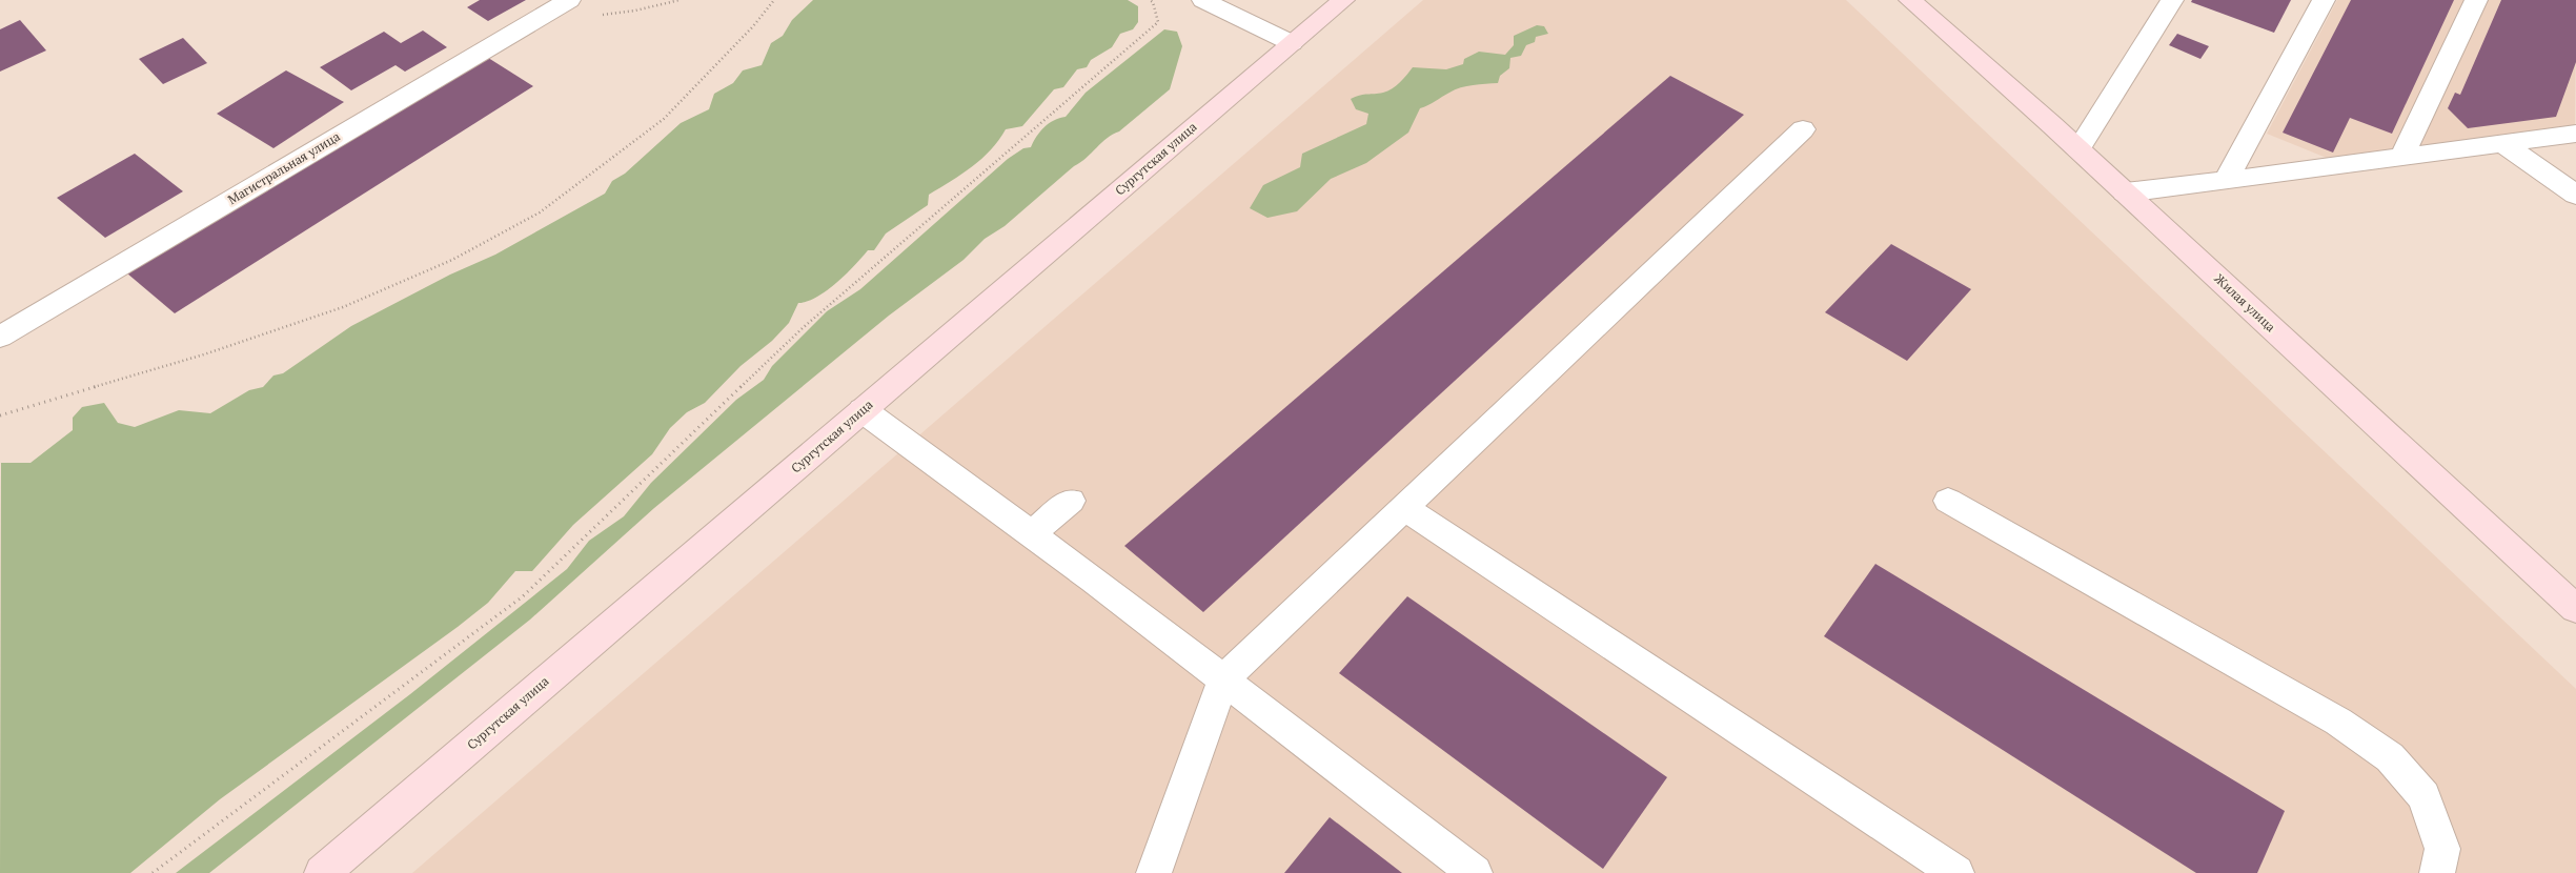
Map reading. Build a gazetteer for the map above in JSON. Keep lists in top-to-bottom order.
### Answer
{
  "streets": {
    "main road": ["Сургутская улица", "Жилая улица"],
    "street": ["Магистральная улица"]
  }
}
